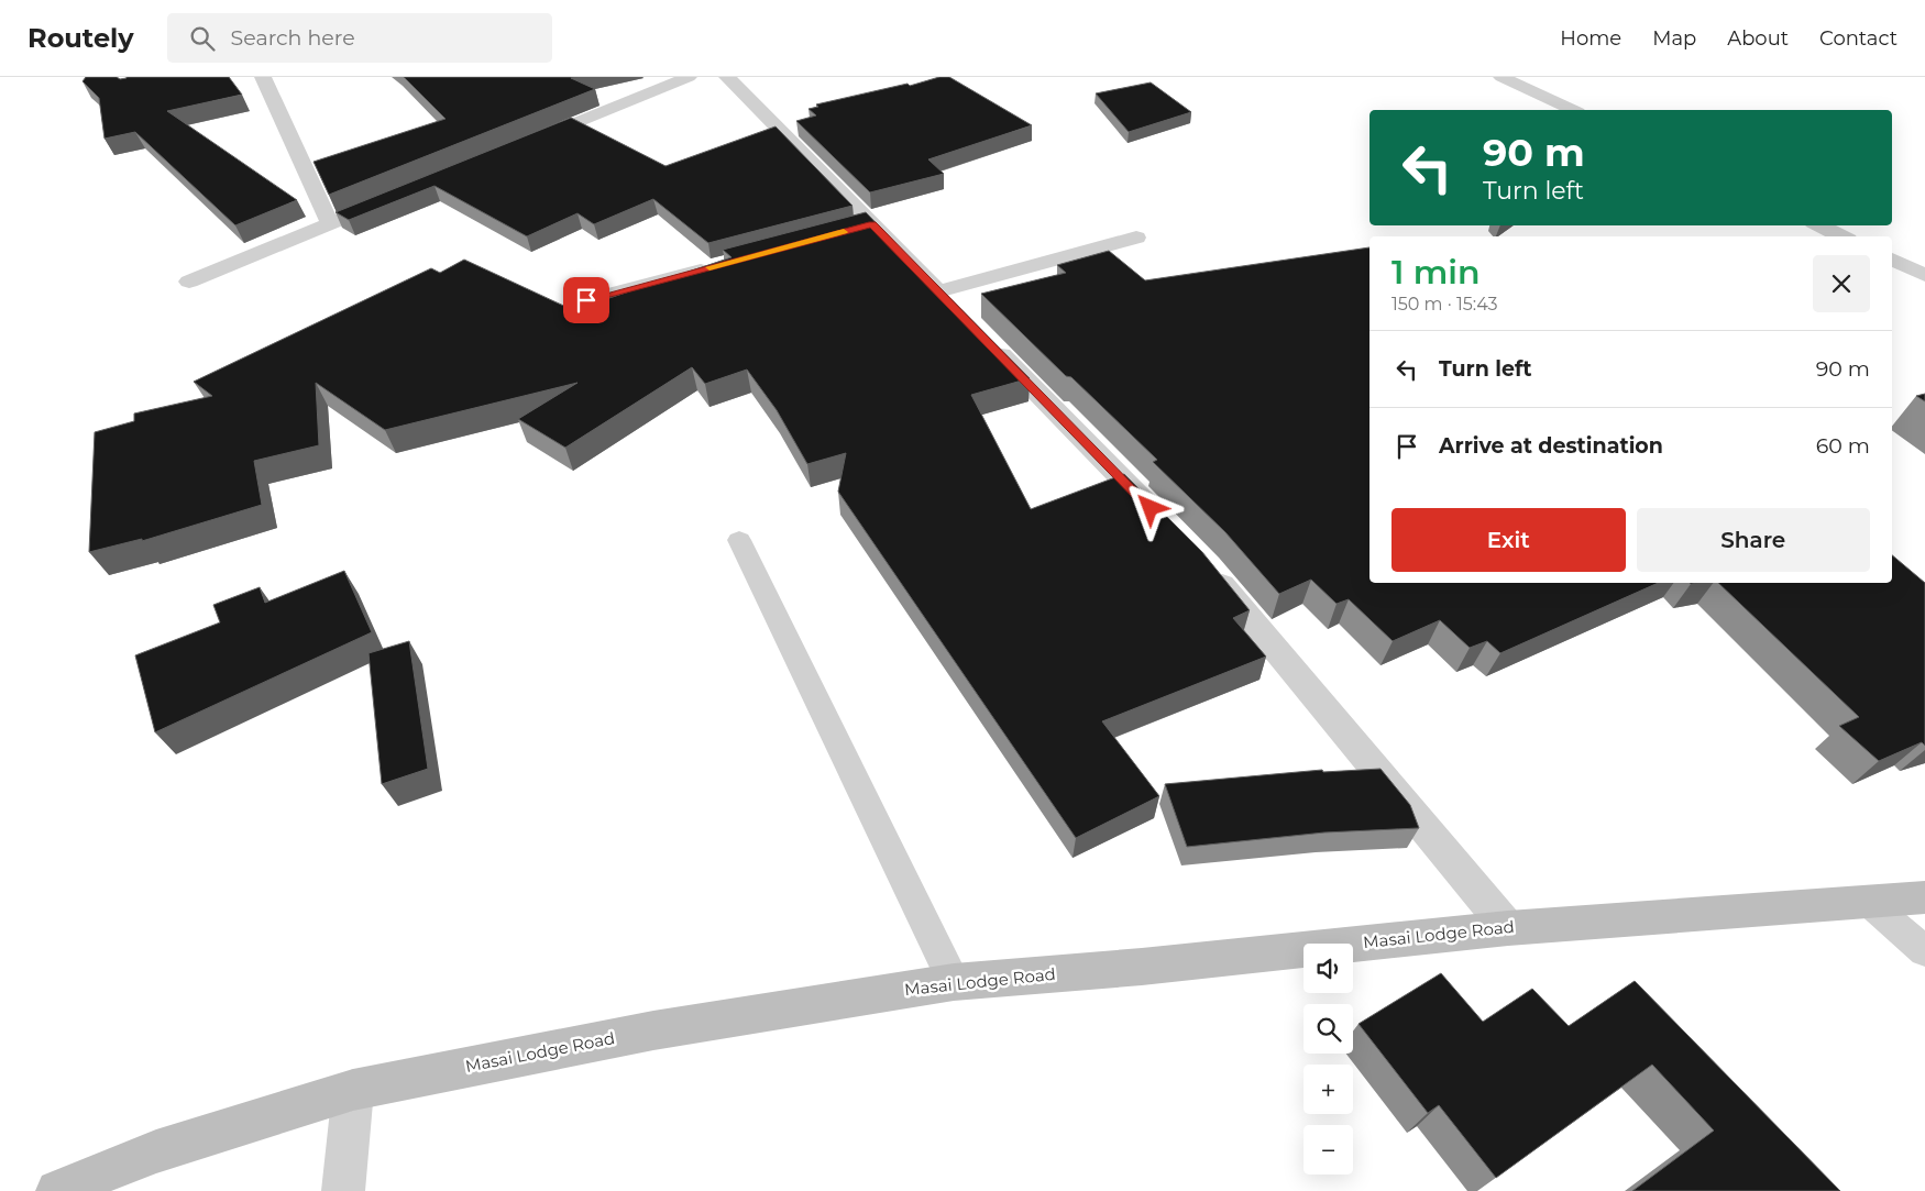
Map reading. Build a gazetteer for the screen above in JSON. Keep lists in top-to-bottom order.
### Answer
{
  "streets": {
    "street": ["Masai Lodge Road"]
  },
  "page": {
    "header": "Routely",
    "search": "Search here",
    "nav": [
      "Home",
      "Map",
      "About",
      "Contact"
    ],
    "turn": ["90 m", "Turn left"],
    "heading": ["1 min", "150 m · 15:43"],
    "list": [
      {
        "name": "Turn left",
        "value": "90 m"
      },
      {
        "name": "Arrive at destination",
        "value": "60 m"
      }
    ],
    "buttons": ["Exit", "Share"],
    "map_buttons": ["+", "−"]
  }
}
